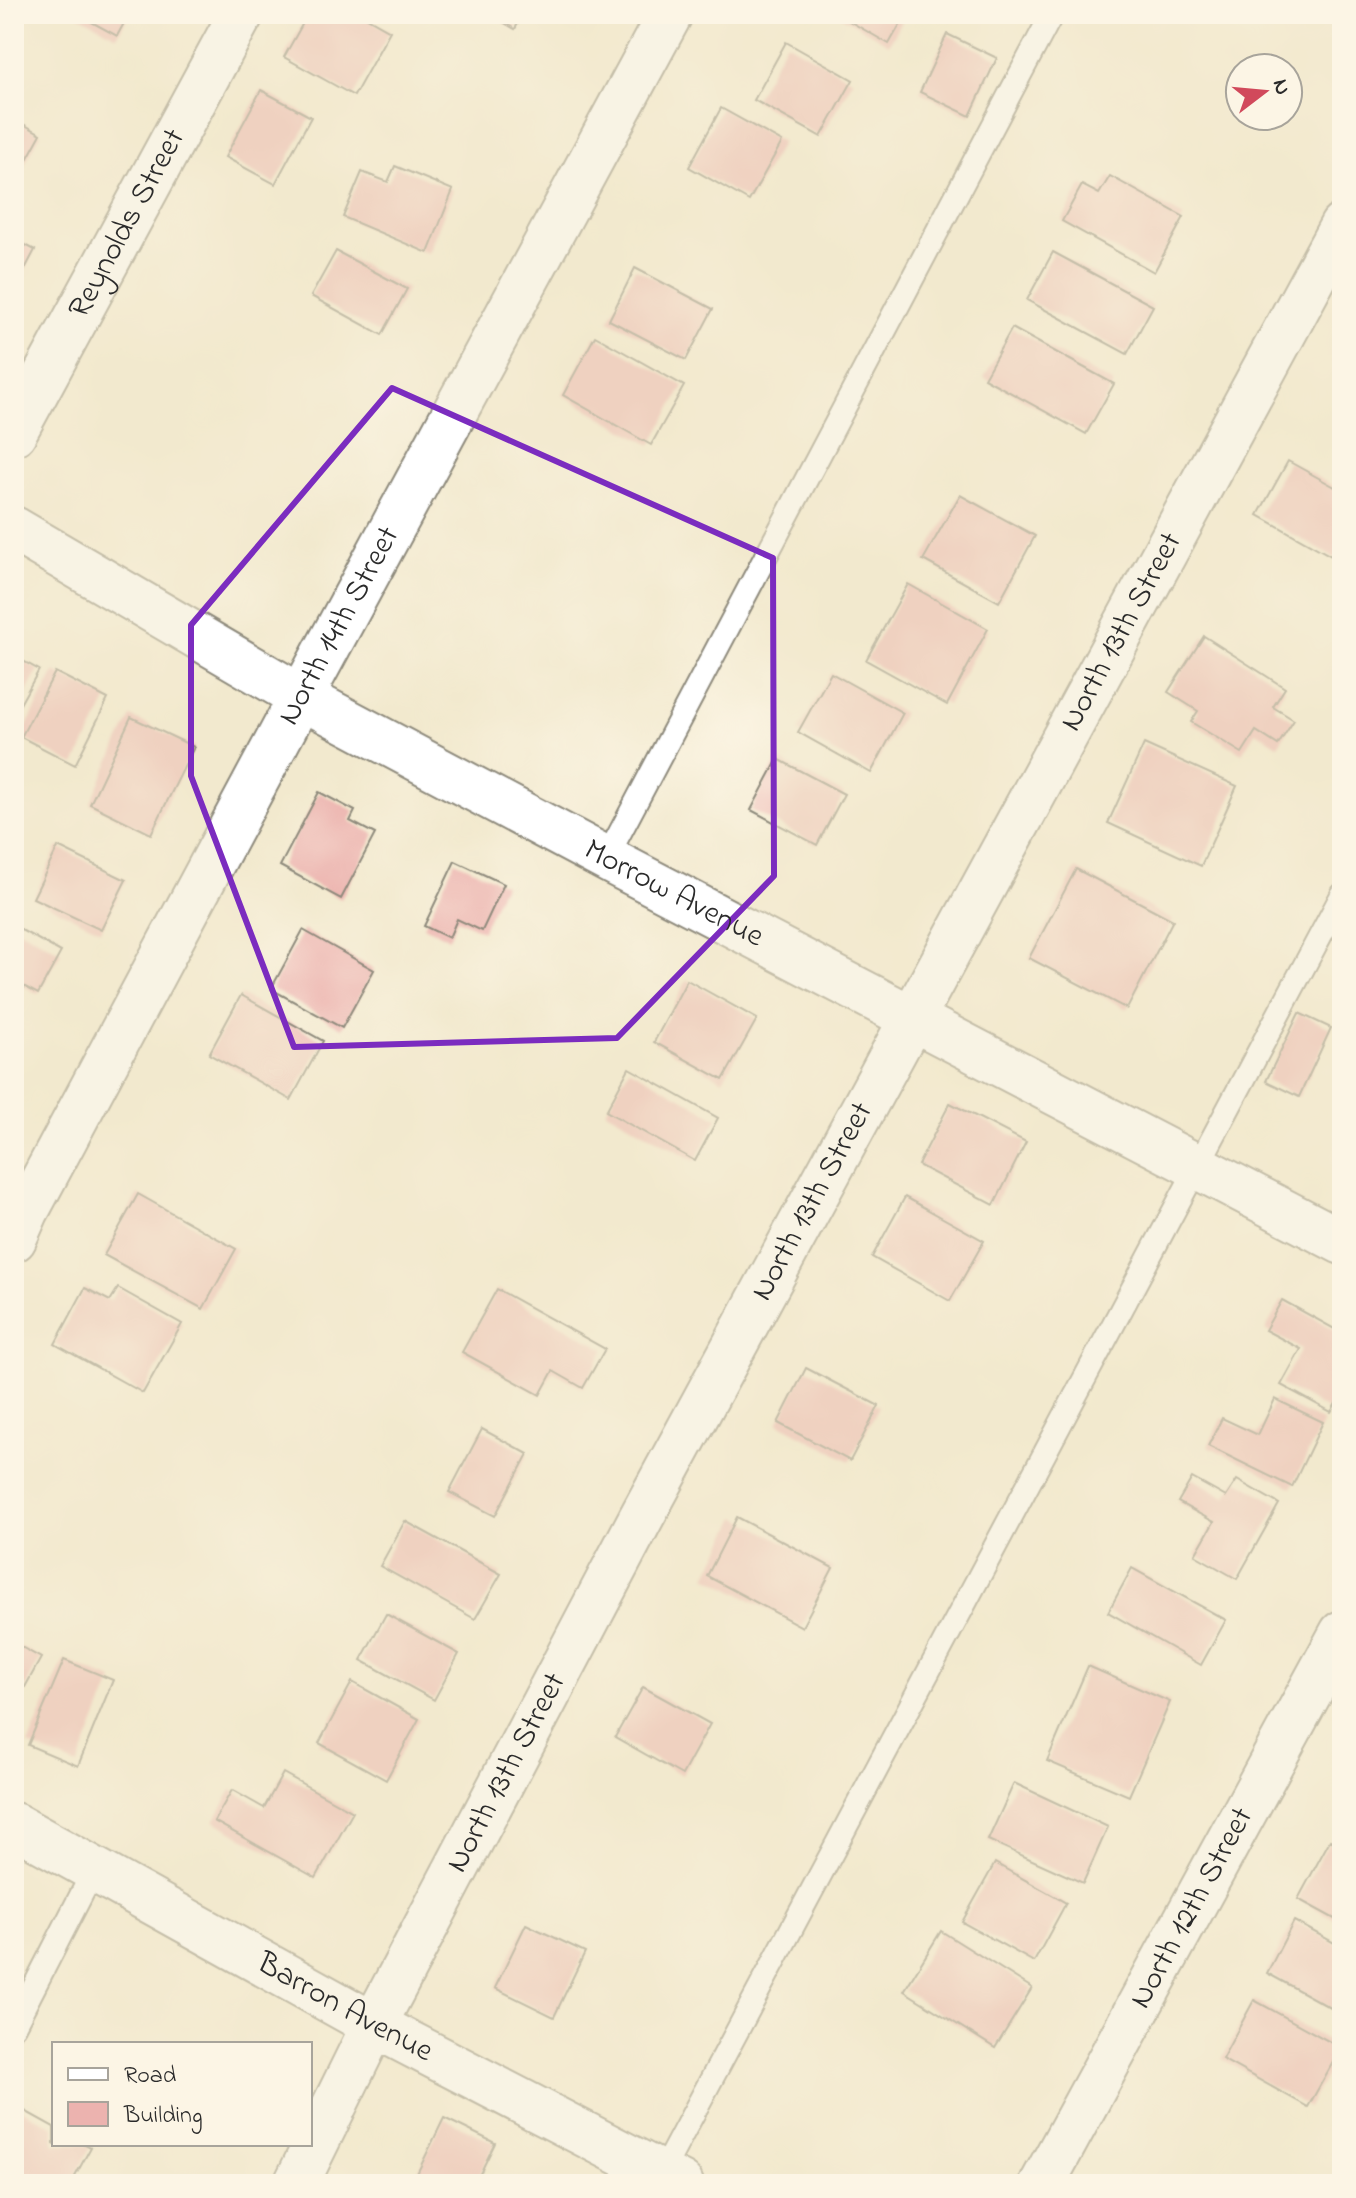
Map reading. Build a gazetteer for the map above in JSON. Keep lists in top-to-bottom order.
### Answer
{
  "streets": {
    "street": [
      "Reynolds Street",
      "North 14th Street",
      "North 13th Street",
      "Morrow Avenue",
      "North 12th Street",
      "Barron Avenue"
    ]
  },
  "crossings": [
    ["North 14th Street", "Morrow Avenue"],
    ["North 13th Street", "Morrow Avenue"],
    ["North 13th Street", "Barron Avenue"]
  ],
  "legend": ["Road", "Building"],
  "north": "right"
}
